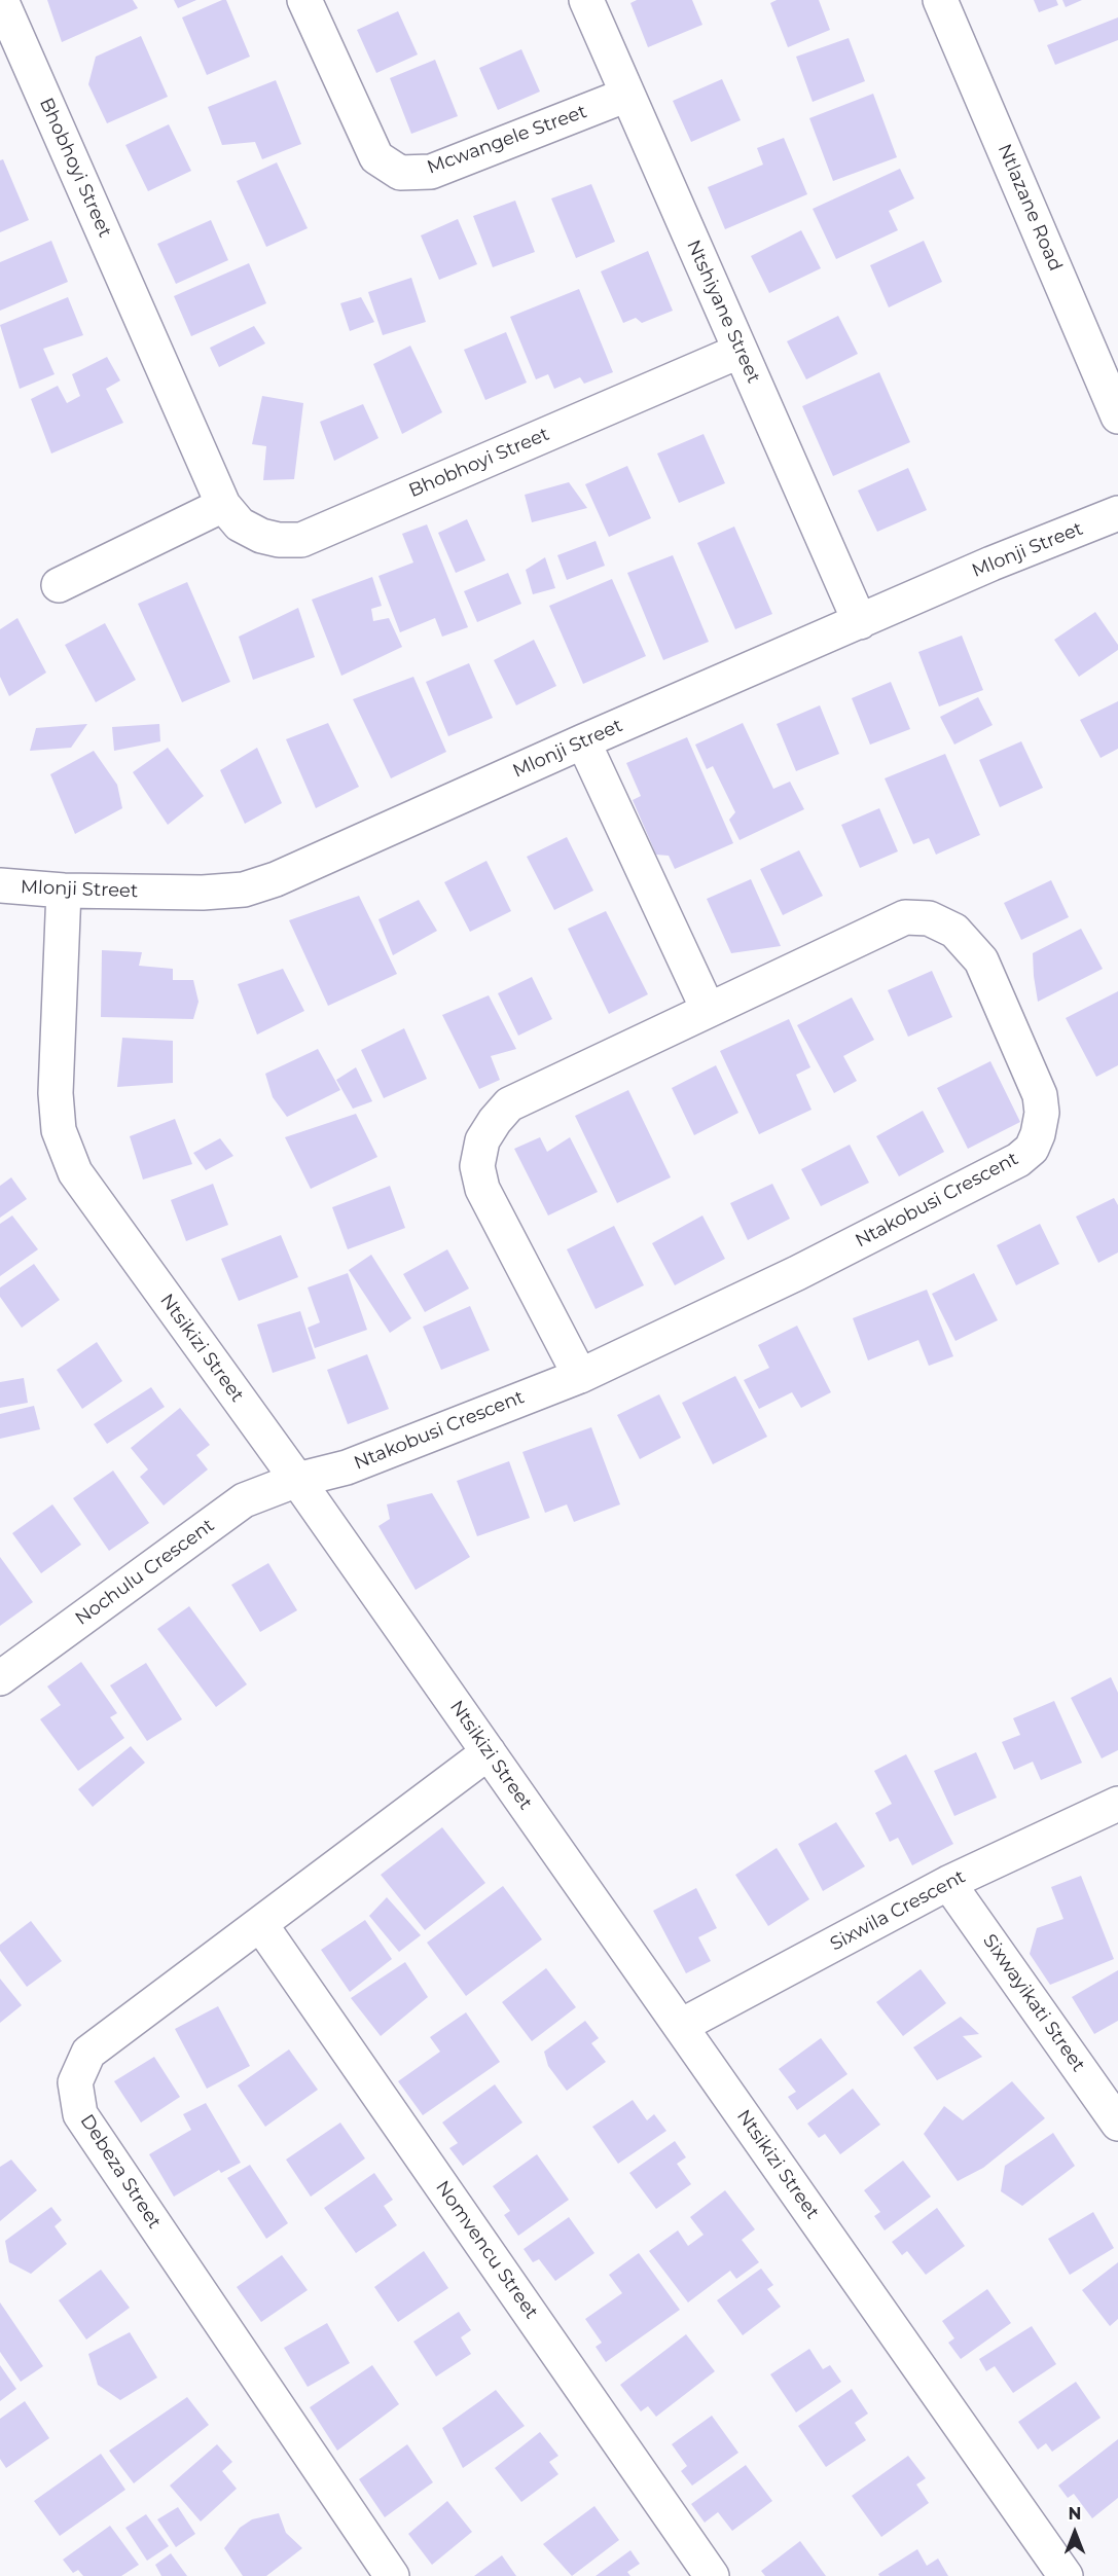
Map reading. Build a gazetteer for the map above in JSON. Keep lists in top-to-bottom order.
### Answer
{
  "streets": {
    "street": [
      "Mcwangele Street",
      "Bhobhoyi Street",
      "Ntlazane Road",
      "Ntshiyane Street",
      "Mlonji Street",
      "Ntakobusi Crescent",
      "Ntsikizi Street",
      "Nochulu Crescent",
      "Sixwila Crescent",
      "Sixwayikati Street",
      "Debeza Street",
      "Nomvencu Street"
    ]
  },
  "crossings": [
    ["Mcwangele Street", "Ntshiyane Street"],
    ["Bhobhoyi Street", "Ntshiyane Street"],
    ["Ntshiyane Street", "Mlonji Street"],
    ["Mlonji Street", "Ntsikizi Street"],
    ["Ntakobusi Crescent", "Ntsikizi Street"],
    ["Ntakobusi Crescent", "Nochulu Crescent"],
    ["Ntsikizi Street", "Nochulu Crescent"],
    ["Ntsikizi Street", "Sixwila Crescent"],
    ["Ntsikizi Street", "Debeza Street"],
    ["Sixwila Crescent", "Sixwayikati Street"],
    ["Debeza Street", "Nomvencu Street"]
  ],
  "north": "top"
}
